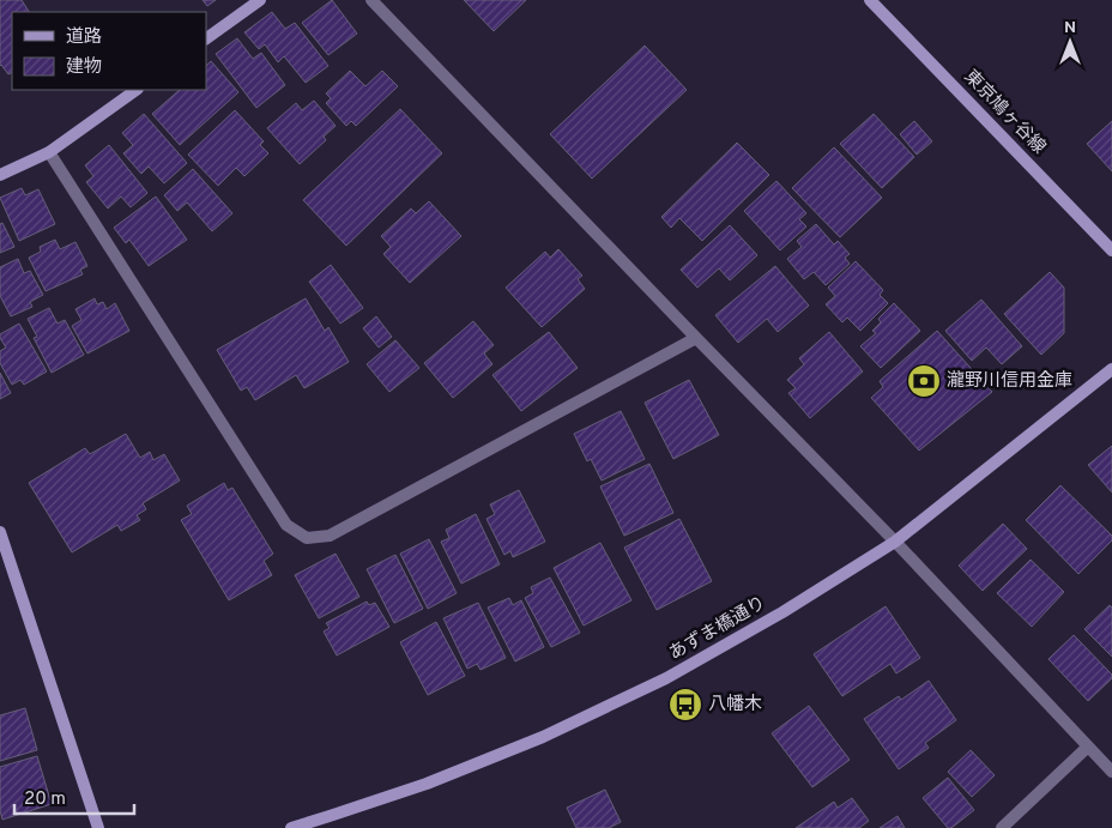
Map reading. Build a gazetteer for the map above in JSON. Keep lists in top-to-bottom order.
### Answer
{
  "streets": {
    "street": ["東京鳩ヶ谷線", "あずま橋通り"]
  },
  "places": {
    "bank": ["瀧野川信用金庫"],
    "bus stop": ["八幡木"]
  },
  "legend": ["道路", "建物"],
  "scale_bar": "20 m",
  "north": "top"
}
